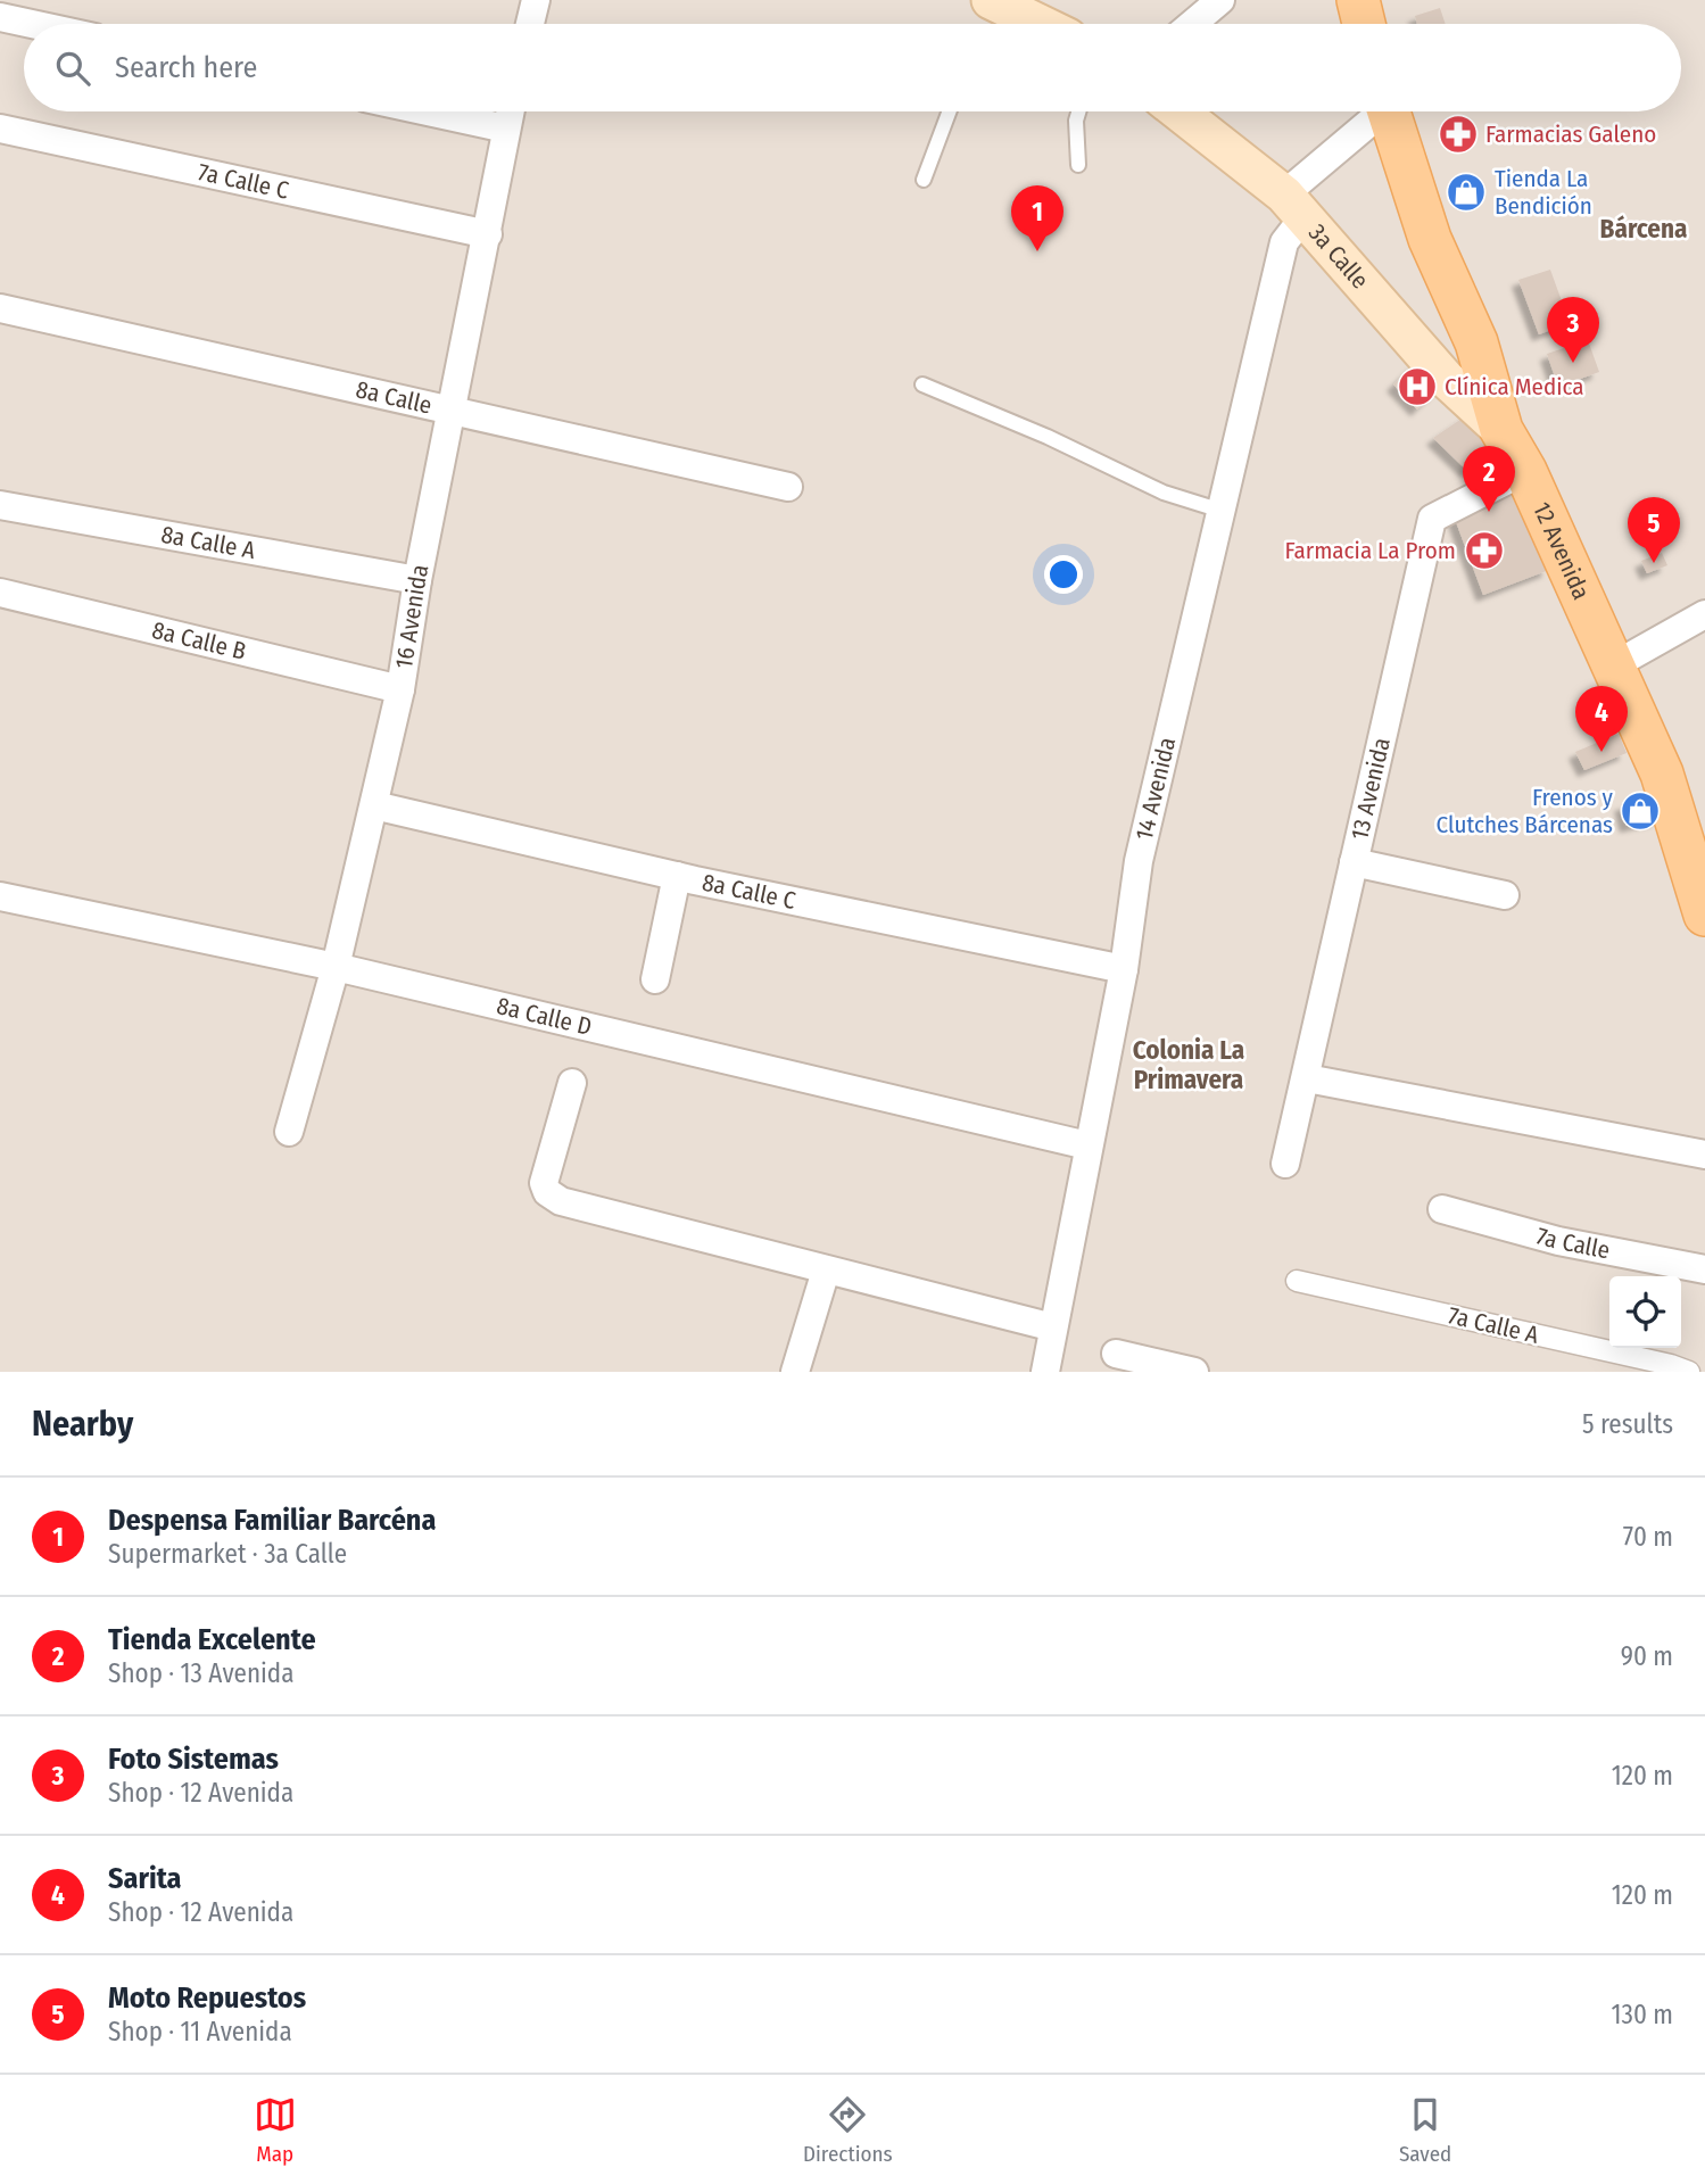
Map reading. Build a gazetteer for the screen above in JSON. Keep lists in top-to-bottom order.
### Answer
{
  "streets": {
    "main road": ["3a Calle", "12 Avenida"],
    "street": [
      "7a Calle C",
      "8a Calle",
      "8a Calle A",
      "16 Avenida",
      "8a Calle B",
      "14 Avenida",
      "13 Avenida",
      "8a Calle C",
      "8a Calle D",
      "7a Calle",
      "7a Calle A"
    ]
  },
  "crossings": [
    ["7a Calle C", "16 Avenida"],
    ["3a Calle", "12 Avenida"],
    ["3a Calle", "14 Avenida"],
    ["8a Calle", "16 Avenida"],
    ["8a Calle A", "16 Avenida"],
    ["12 Avenida", "13 Avenida"],
    ["16 Avenida", "8a Calle B"],
    ["16 Avenida", "8a Calle C"],
    ["16 Avenida", "8a Calle D"],
    ["14 Avenida", "8a Calle C"],
    ["14 Avenida", "8a Calle D"]
  ],
  "districts": ["Bárcena", "Colonia La Primavera"],
  "places": {
    "pharmacy": ["Farmacias Galeno", "Farmacia La Prom"],
    "shop": ["Tienda La Bendición", "Frenos y Clutches Bárcenas"],
    "hospital": ["Clínica Medica"]
  },
  "page": {
    "search": "Search here",
    "pins": [
      "1",
      "3",
      "2",
      "5",
      "4"
    ],
    "heading": ["Nearby", "5 results"],
    "list": [
      {
        "mark": "1",
        "name": "Despensa Familiar Barcéna",
        "note": "Supermarket · 3a Calle",
        "value": "70 m"
      },
      {
        "mark": "2",
        "name": "Tienda Excelente",
        "note": "Shop · 13 Avenida",
        "value": "90 m"
      },
      {
        "mark": "3",
        "name": "Foto Sistemas",
        "note": "Shop · 12 Avenida",
        "value": "120 m"
      },
      {
        "mark": "4",
        "name": "Sarita",
        "note": "Shop · 12 Avenida",
        "value": "120 m"
      },
      {
        "mark": "5",
        "name": "Moto Repuestos",
        "note": "Shop · 11 Avenida",
        "value": "130 m"
      }
    ],
    "nav": ["Map", "Directions", "Saved"]
  }
}
